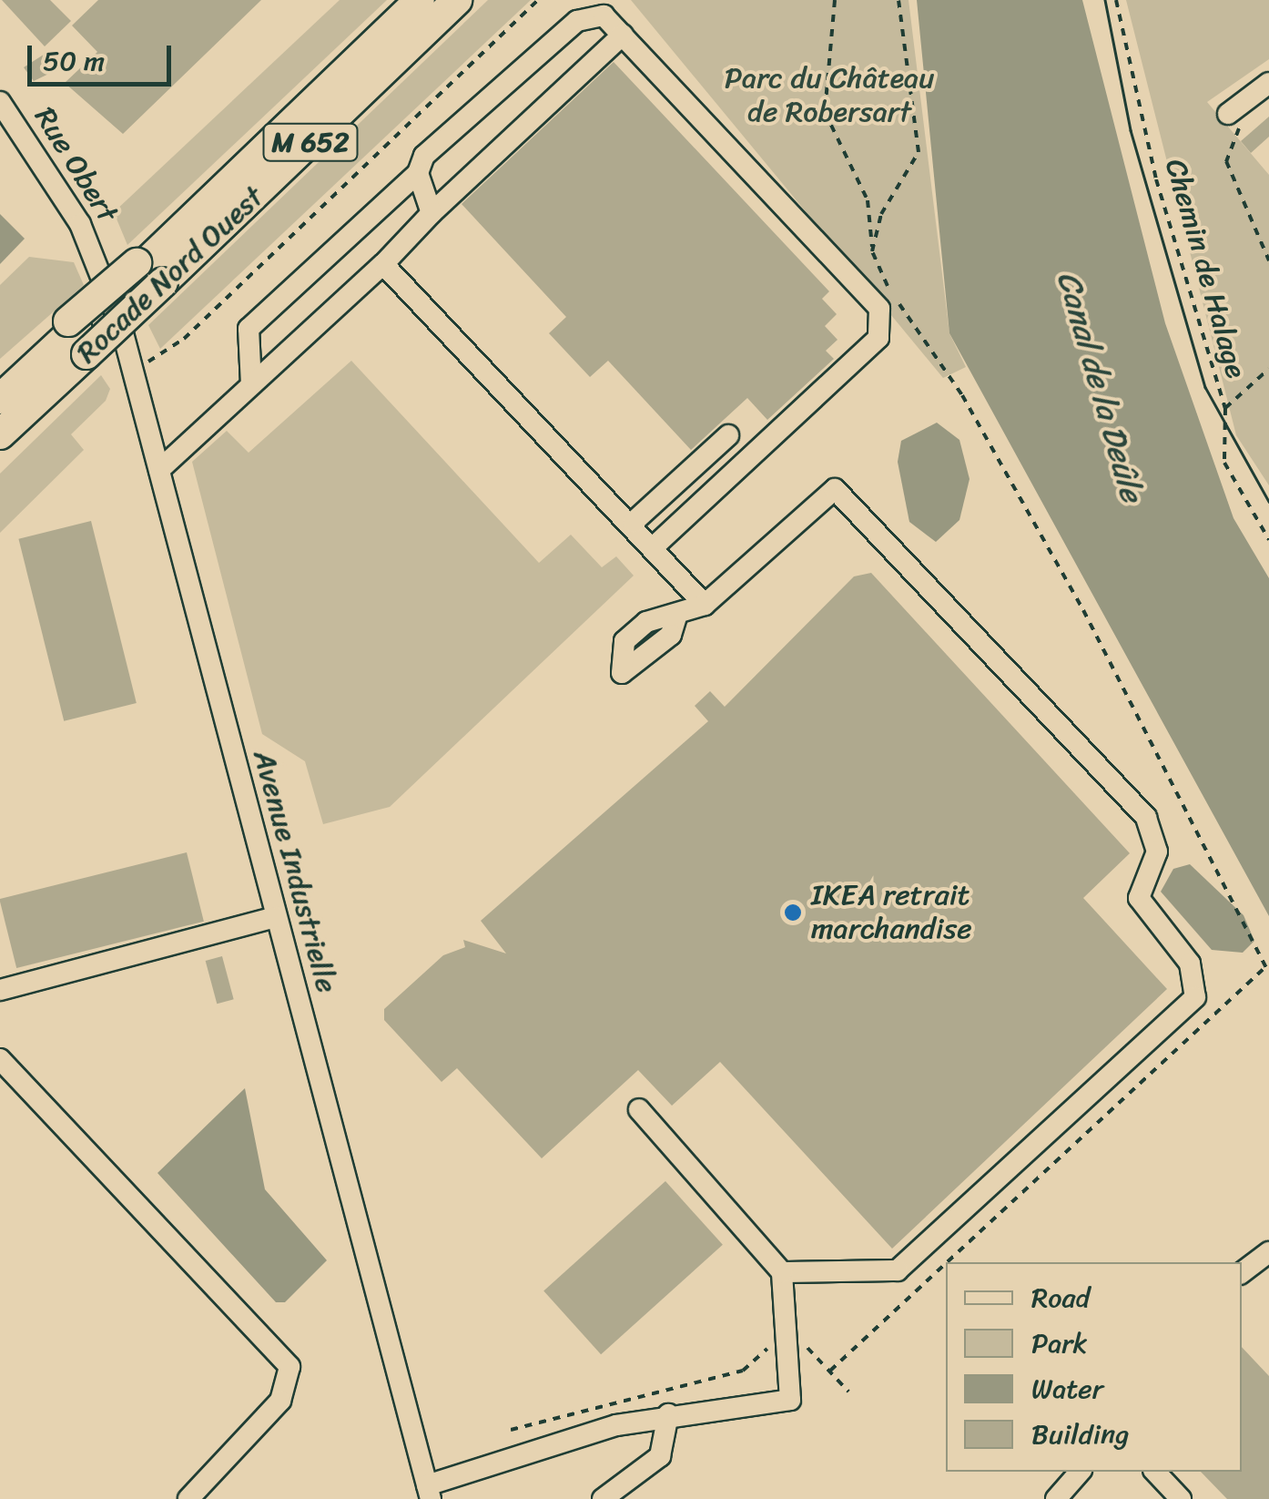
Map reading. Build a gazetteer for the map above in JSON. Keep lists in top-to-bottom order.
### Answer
{
  "streets": {
    "highway": ["M 652", "Rocade Nord Ouest"],
    "street": ["Rue Obert", "Avenue Industrielle"],
    "path": ["Chemin de Halage"]
  },
  "crossings": [
    ["Rue Obert", "Avenue Industrielle"]
  ],
  "water": ["Canal de la Deûle"],
  "parks": ["Parc du Château de Robersart"],
  "places": ["IKEA retrait marchandise"],
  "legend": [
    "Road",
    "Park",
    "Water",
    "Building"
  ],
  "scale_bar": "50 m"
}
